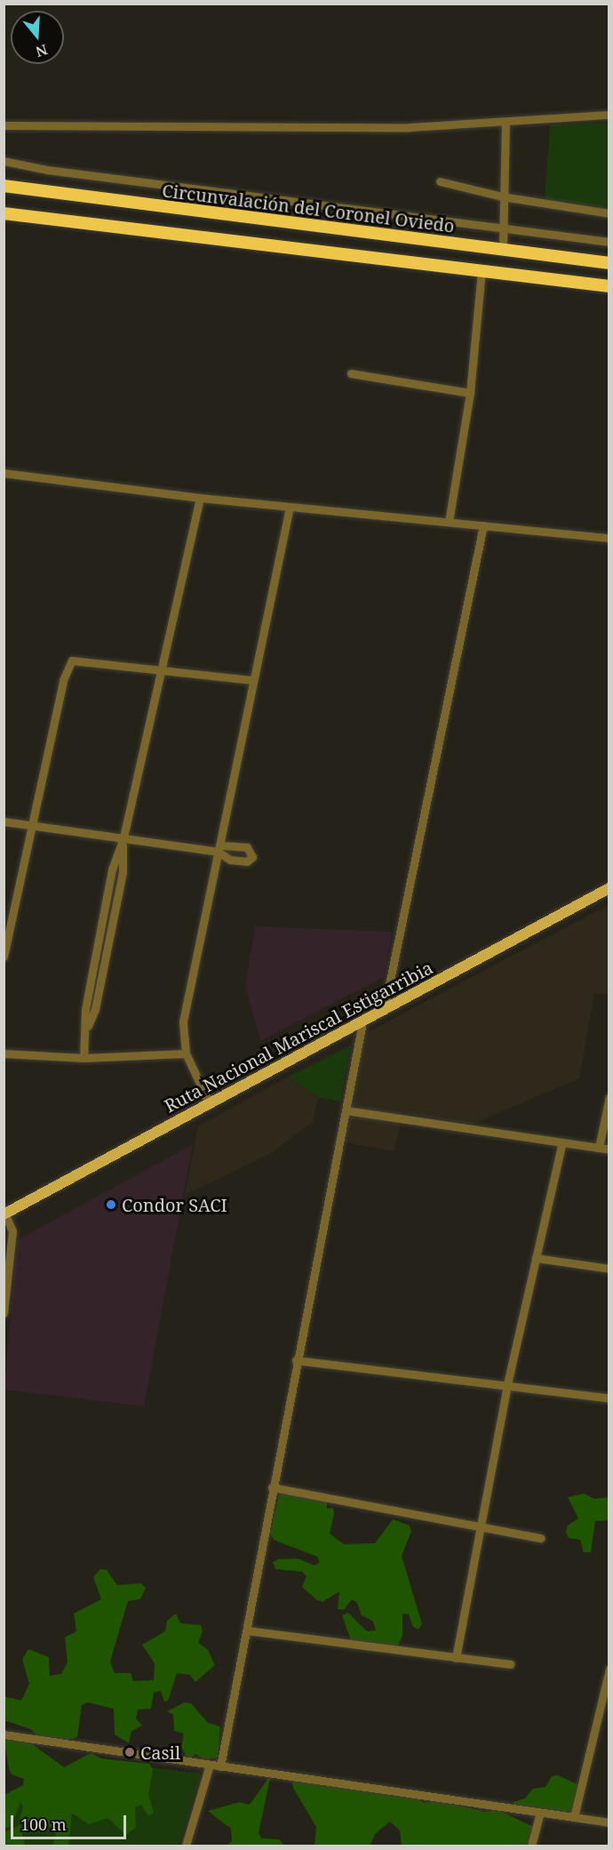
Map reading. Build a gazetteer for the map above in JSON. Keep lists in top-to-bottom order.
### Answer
{
  "streets": {
    "highway": ["Circunvalación del Coronel Oviedo"],
    "main road": ["Ruta Nacional Mariscal Estigarribia"]
  },
  "places": ["Condor SACI", "Casil"],
  "scale_bar": "100 m",
  "north": "bottom"
}
